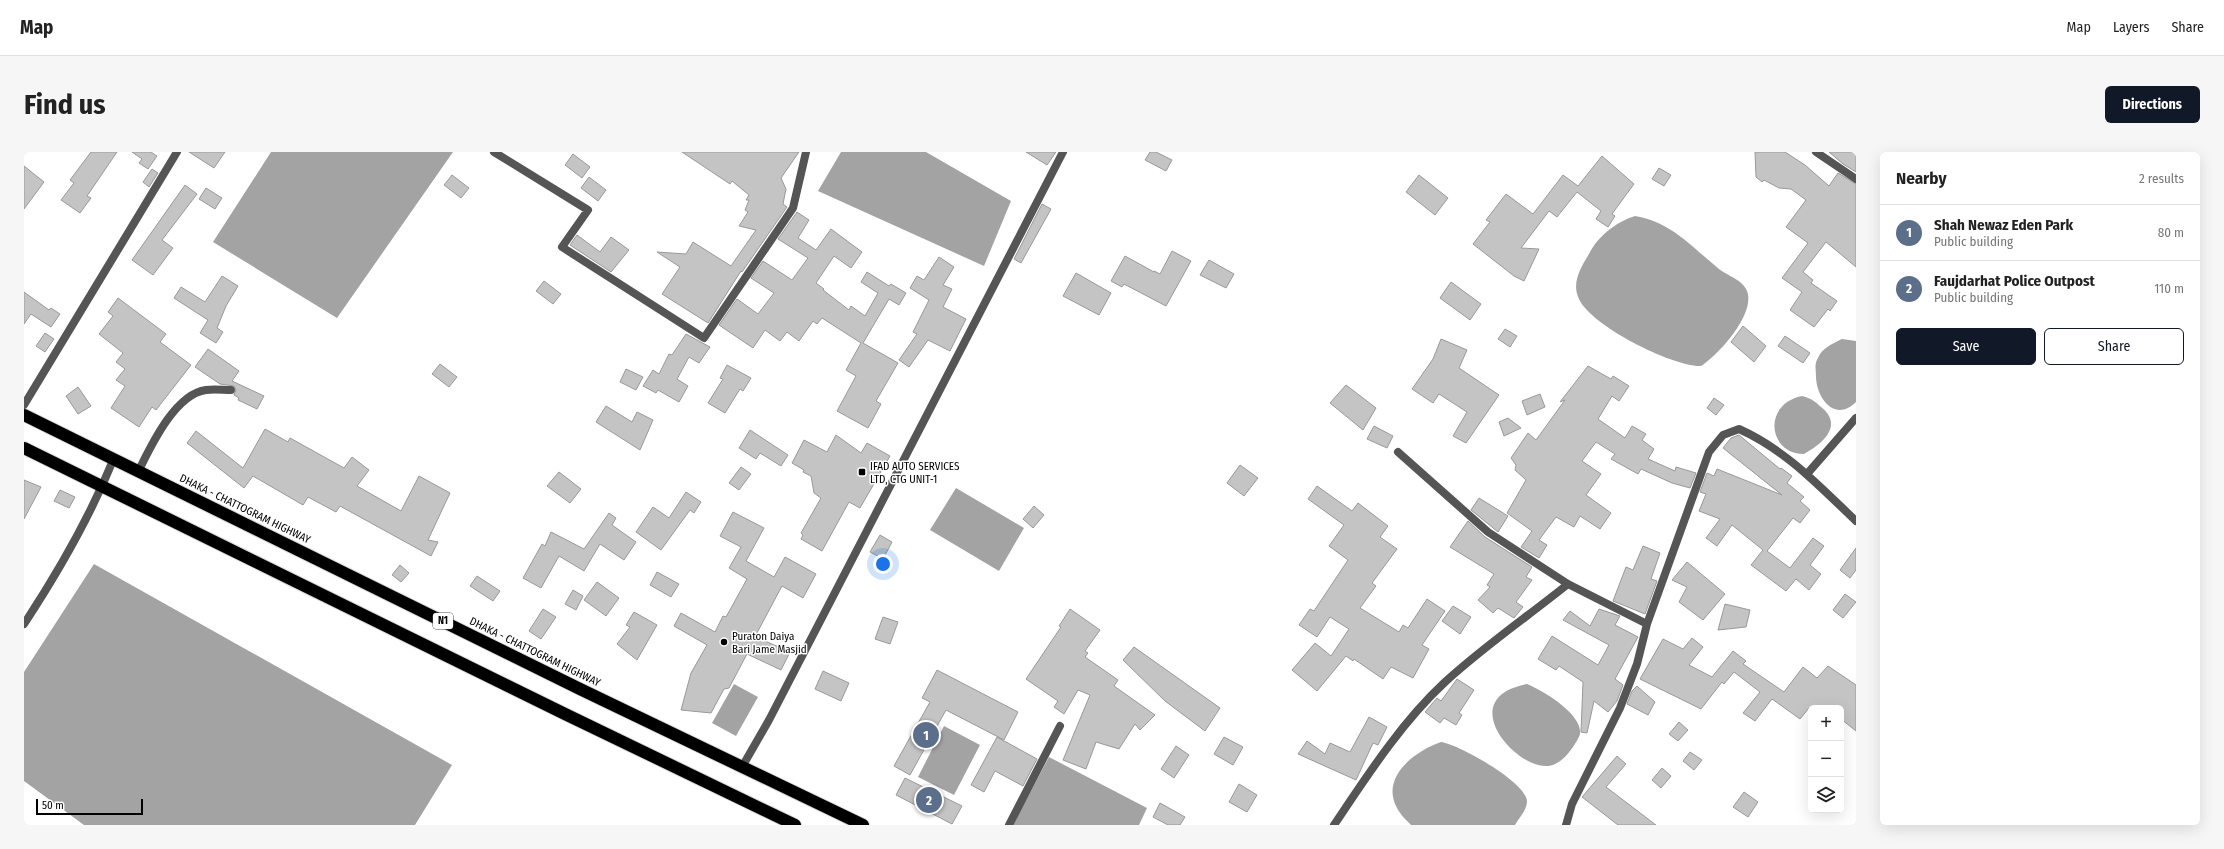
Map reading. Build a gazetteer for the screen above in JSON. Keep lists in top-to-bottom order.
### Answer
{
  "streets": {
    "highway": ["DHAKA - CHATTOGRAM HIGHWAY", "N1"]
  },
  "places": {
    "transit": ["IFAD AUTO SERVICES LTD, CTG UNIT-1"],
    "other": ["Puraton Daiya Bari Jame Masjid"]
  },
  "scale_bar": "50 m",
  "page": {
    "header": "Map",
    "nav": ["Map", "Layers", "Share"],
    "buttons": [
      "Directions",
      ["Save", "Share"]
    ],
    "title": "Find us",
    "heading": ["Nearby", "2 results"],
    "list": [
      {
        "mark": "1",
        "name": "Shah Newaz Eden Park",
        "note": "Public building",
        "value": "80 m"
      },
      {
        "mark": "2",
        "name": "Faujdarhat Police Outpost",
        "note": "Public building",
        "value": "110 m"
      }
    ],
    "map_buttons": ["+", "−"],
    "pins": ["1", "2"],
    "scale": "50 m"
  }
}
